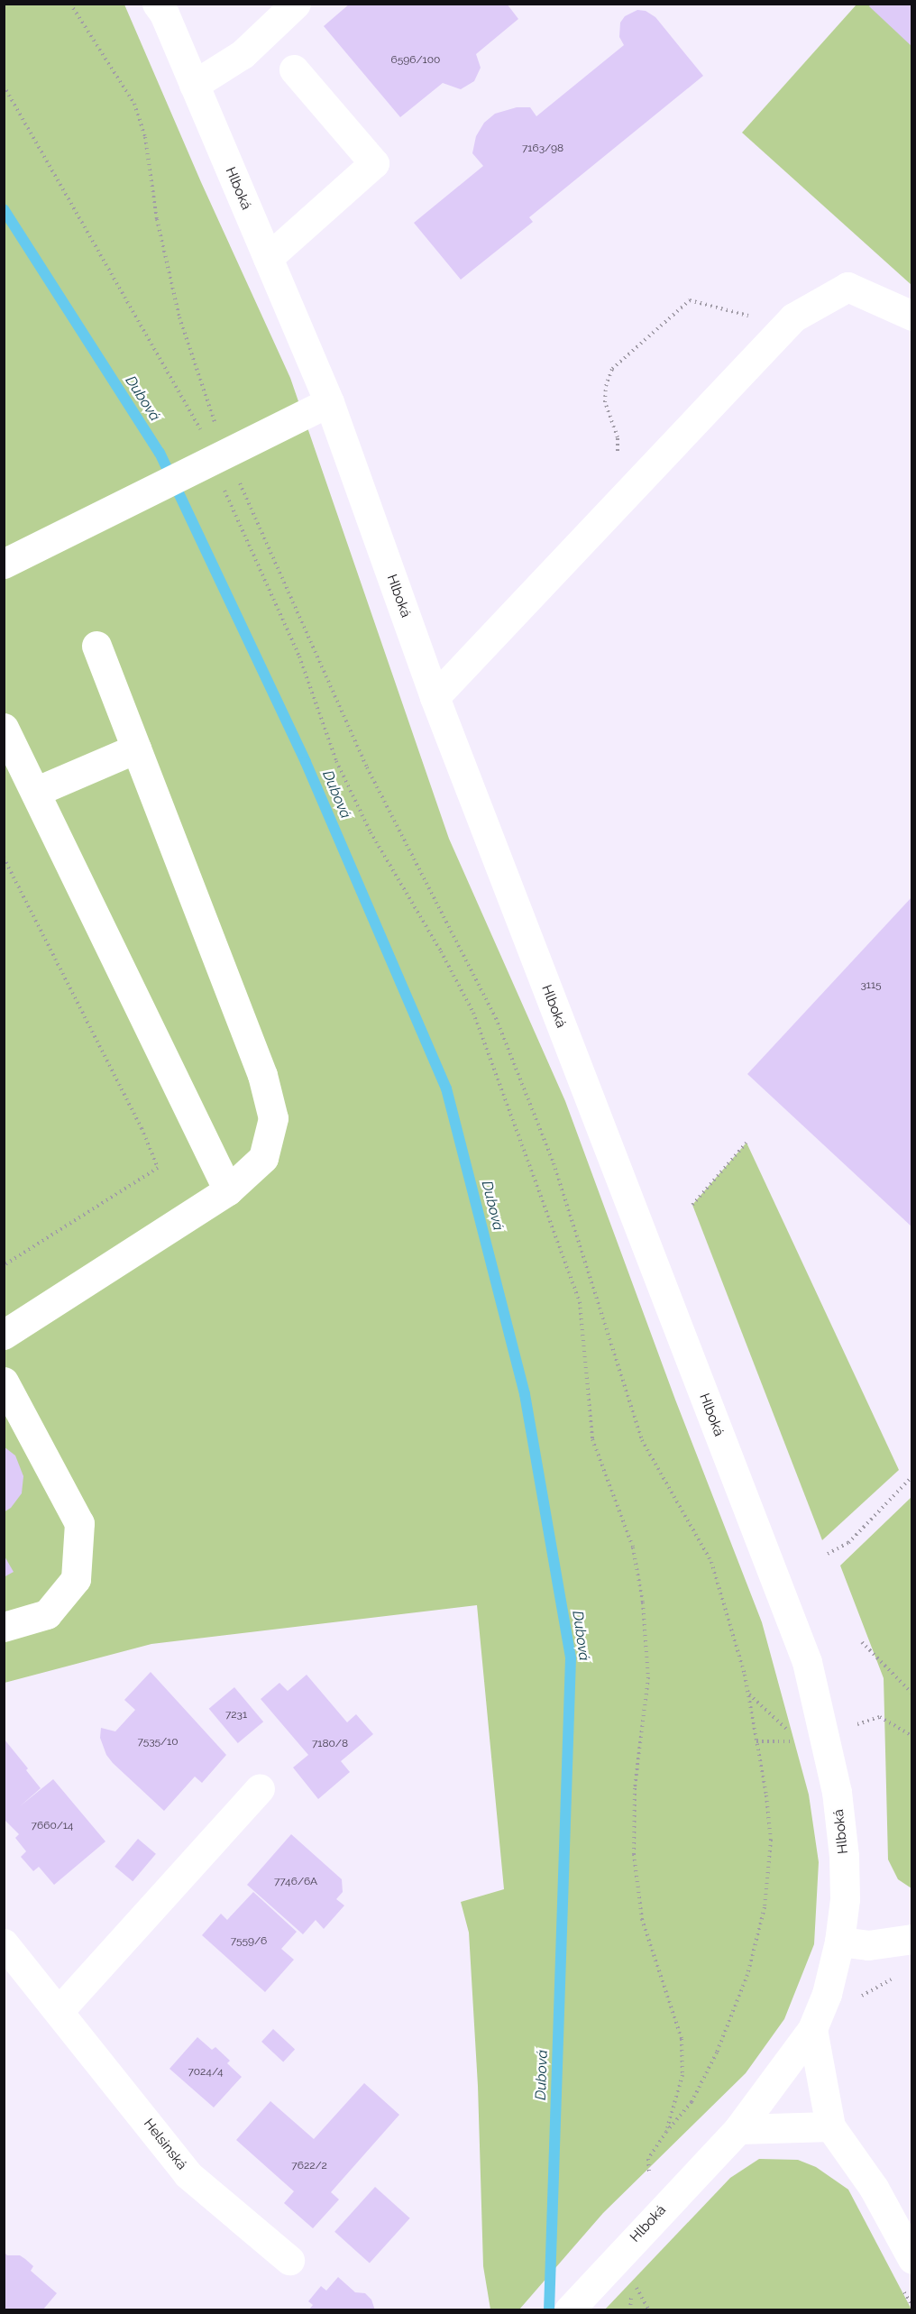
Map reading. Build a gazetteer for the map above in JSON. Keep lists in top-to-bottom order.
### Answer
{
  "streets": {
    "street": ["Hlboká", "Helsinská"]
  },
  "water": ["Dubová"],
  "house_numbers": [
    "6596/100",
    "7163/98",
    "3115",
    "7231",
    "7535/10",
    "7180/8",
    "7660/14",
    "7746/6A",
    "7559/6",
    "7024/4",
    "7622/2"
  ]
}
